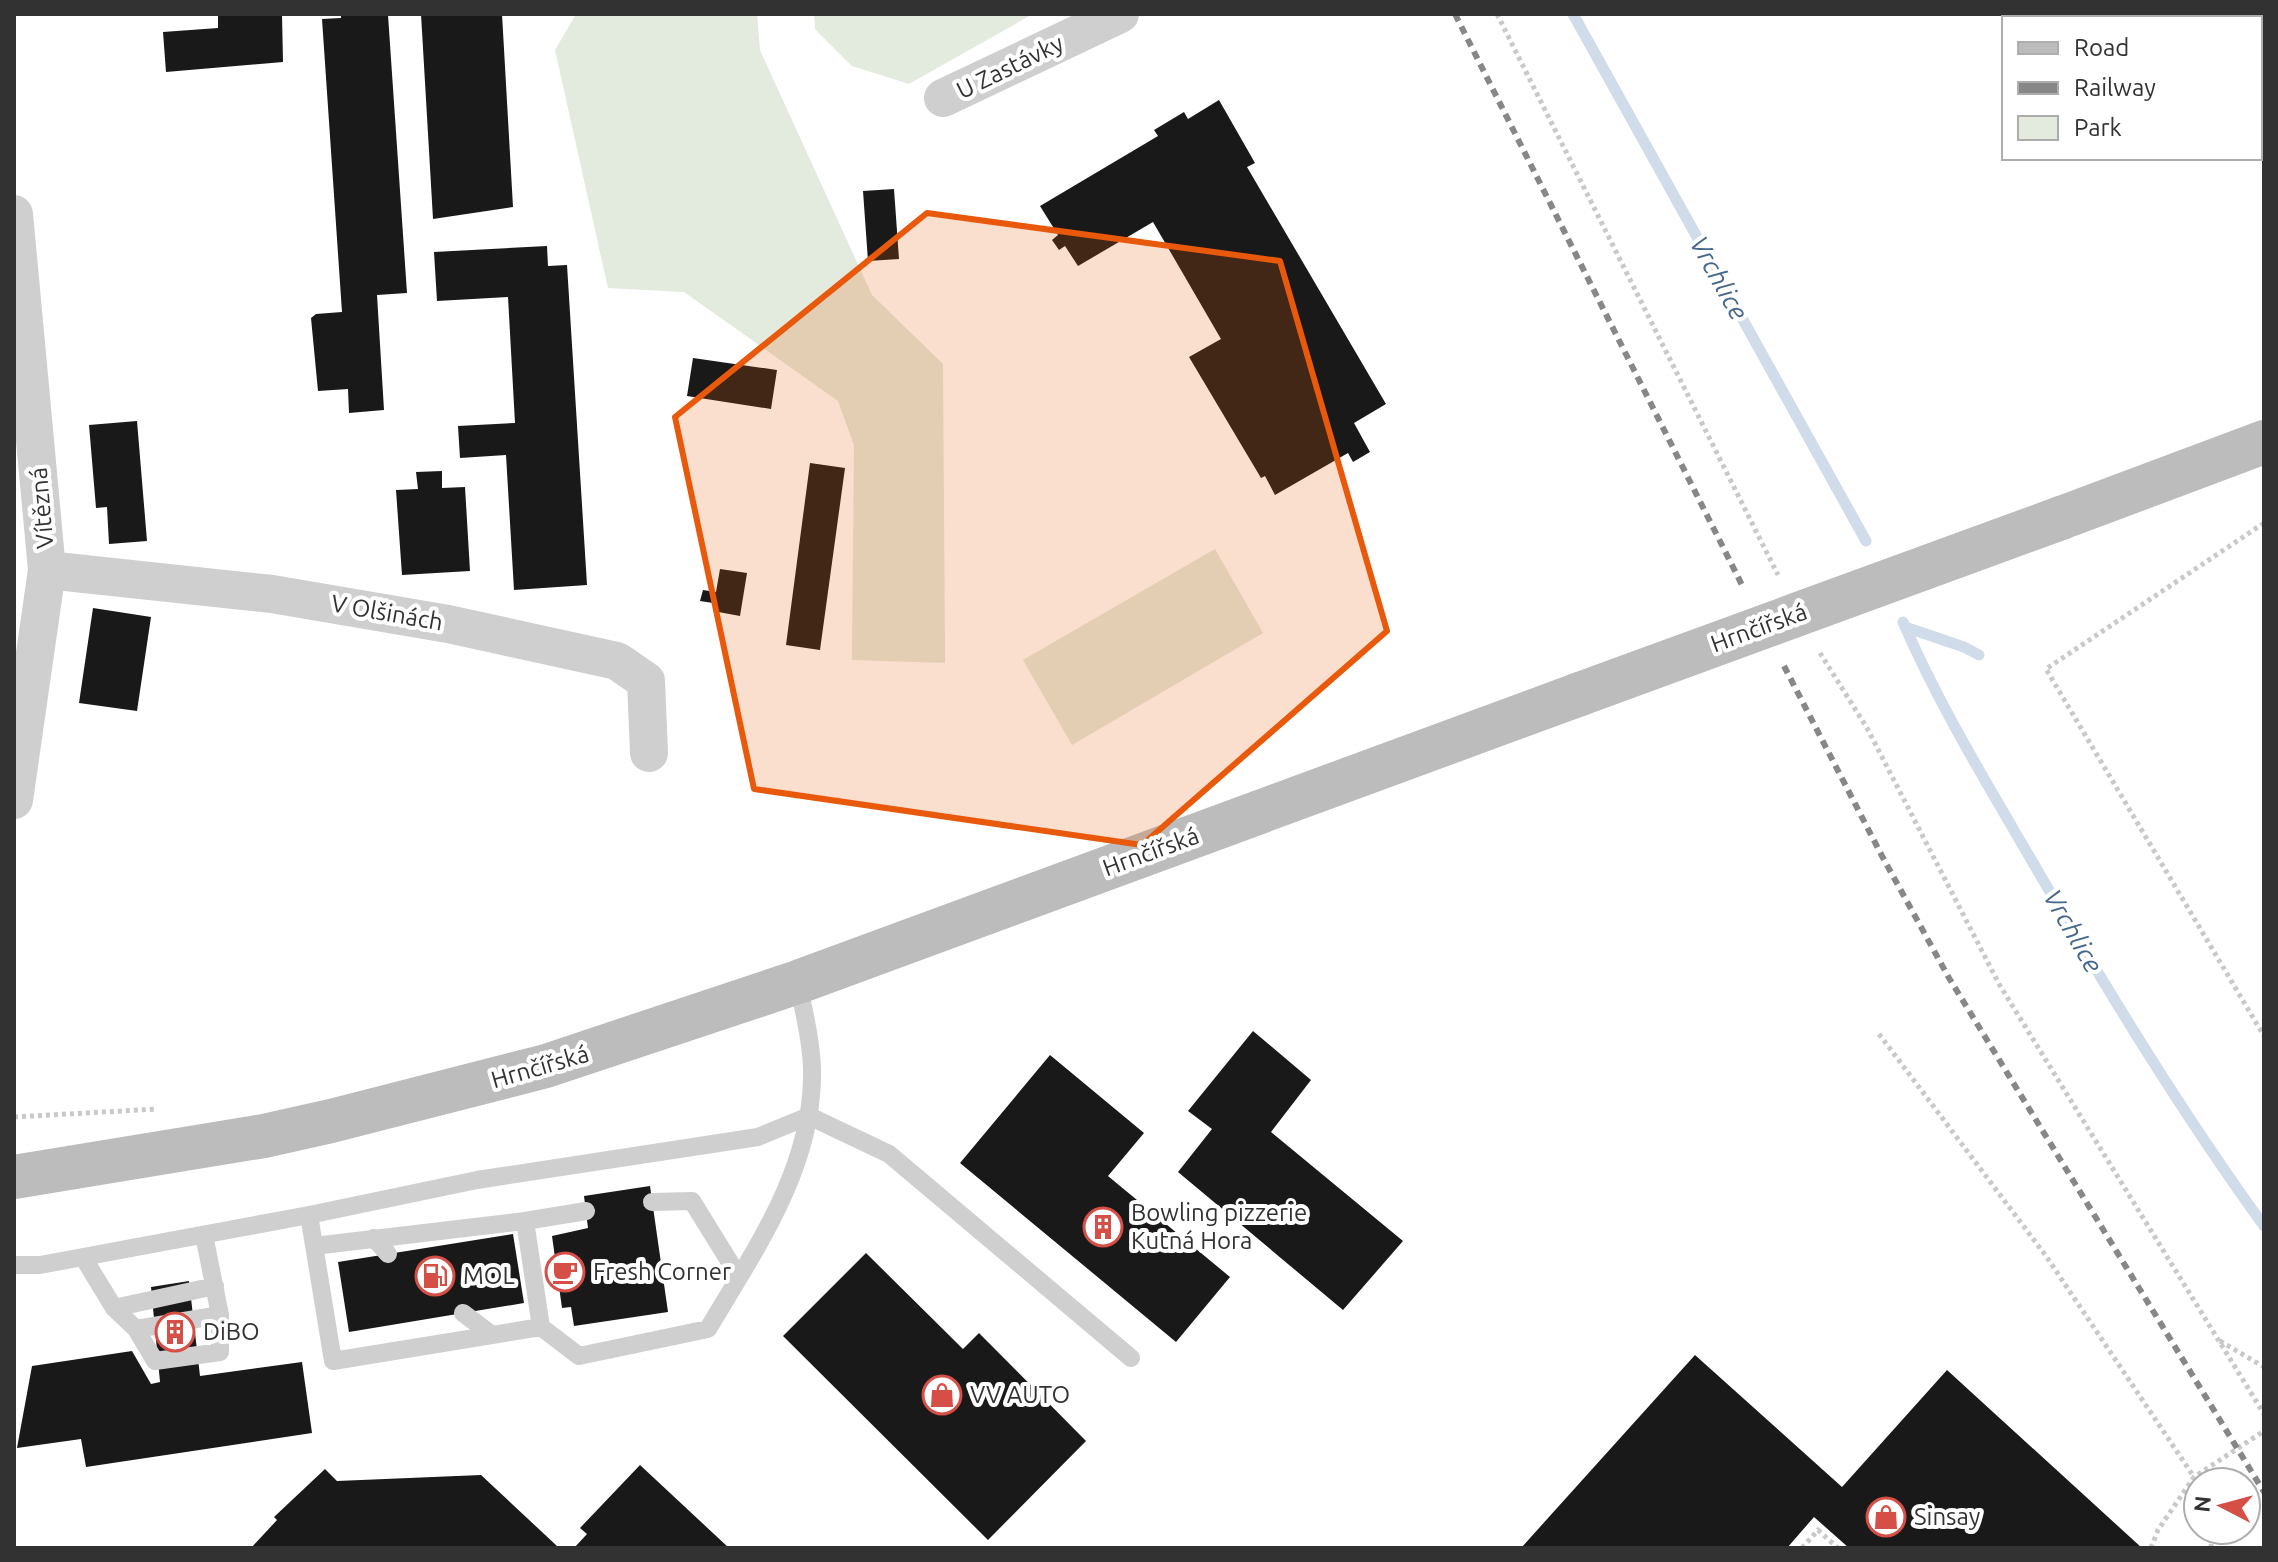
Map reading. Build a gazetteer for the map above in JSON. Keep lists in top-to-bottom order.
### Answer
{
  "streets": {
    "main road": ["Hrnčířská"],
    "street": ["U Zastávky", "Vítězná", "V Olšinách"]
  },
  "crossings": [
    ["Vítězná", "V Olšinách"]
  ],
  "water": ["Vrchlice"],
  "places": {
    "building": ["Bowling pizzerie Kutná Hora", "DiBO"],
    "cafe": ["Fresh Corner"],
    "fuel station": ["MOL"],
    "shop": ["VV AUTO", "Sinsay"]
  },
  "legend": ["Road", "Railway", "Park"],
  "north": "left"
}
